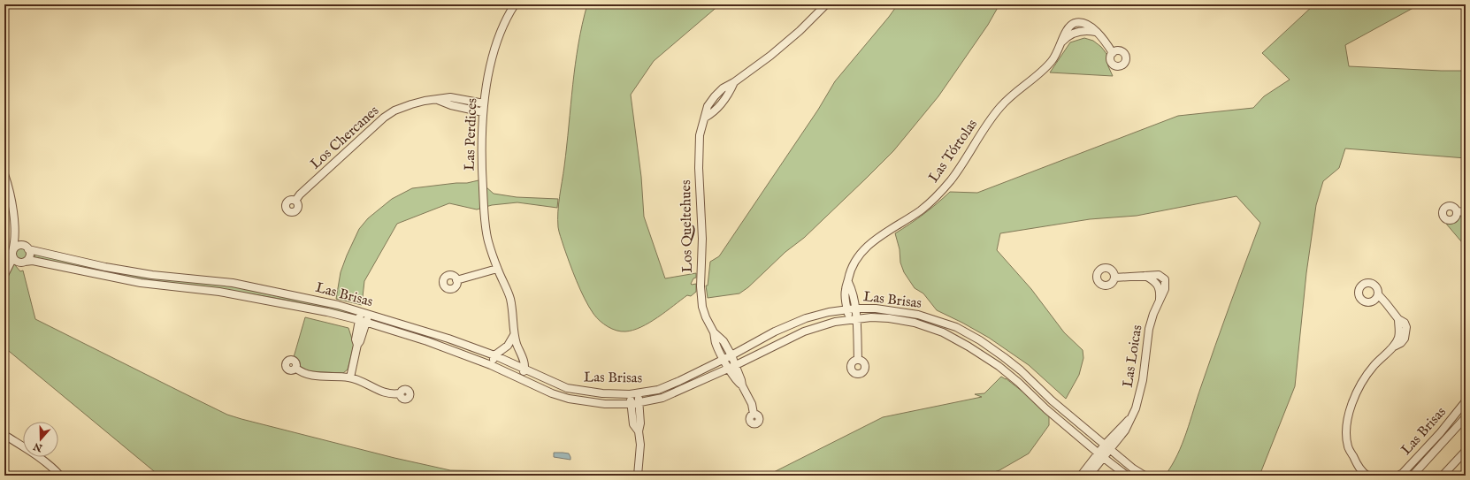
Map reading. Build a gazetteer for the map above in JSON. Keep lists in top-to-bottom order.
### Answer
{
  "streets": {
    "street": [
      "Las Perdices",
      "Los Chercanes",
      "Las Tórtolas",
      "Los Queltehues",
      "Las Brisas",
      "Las Loicas"
    ]
  },
  "crossings": [
    ["Las Perdices", "Los Chercanes"],
    ["Las Perdices", "Las Brisas"],
    ["Las Tórtolas", "Las Brisas"],
    ["Los Queltehues", "Las Brisas"],
    ["Las Brisas", "Las Loicas"]
  ],
  "north": "bottom"
}
